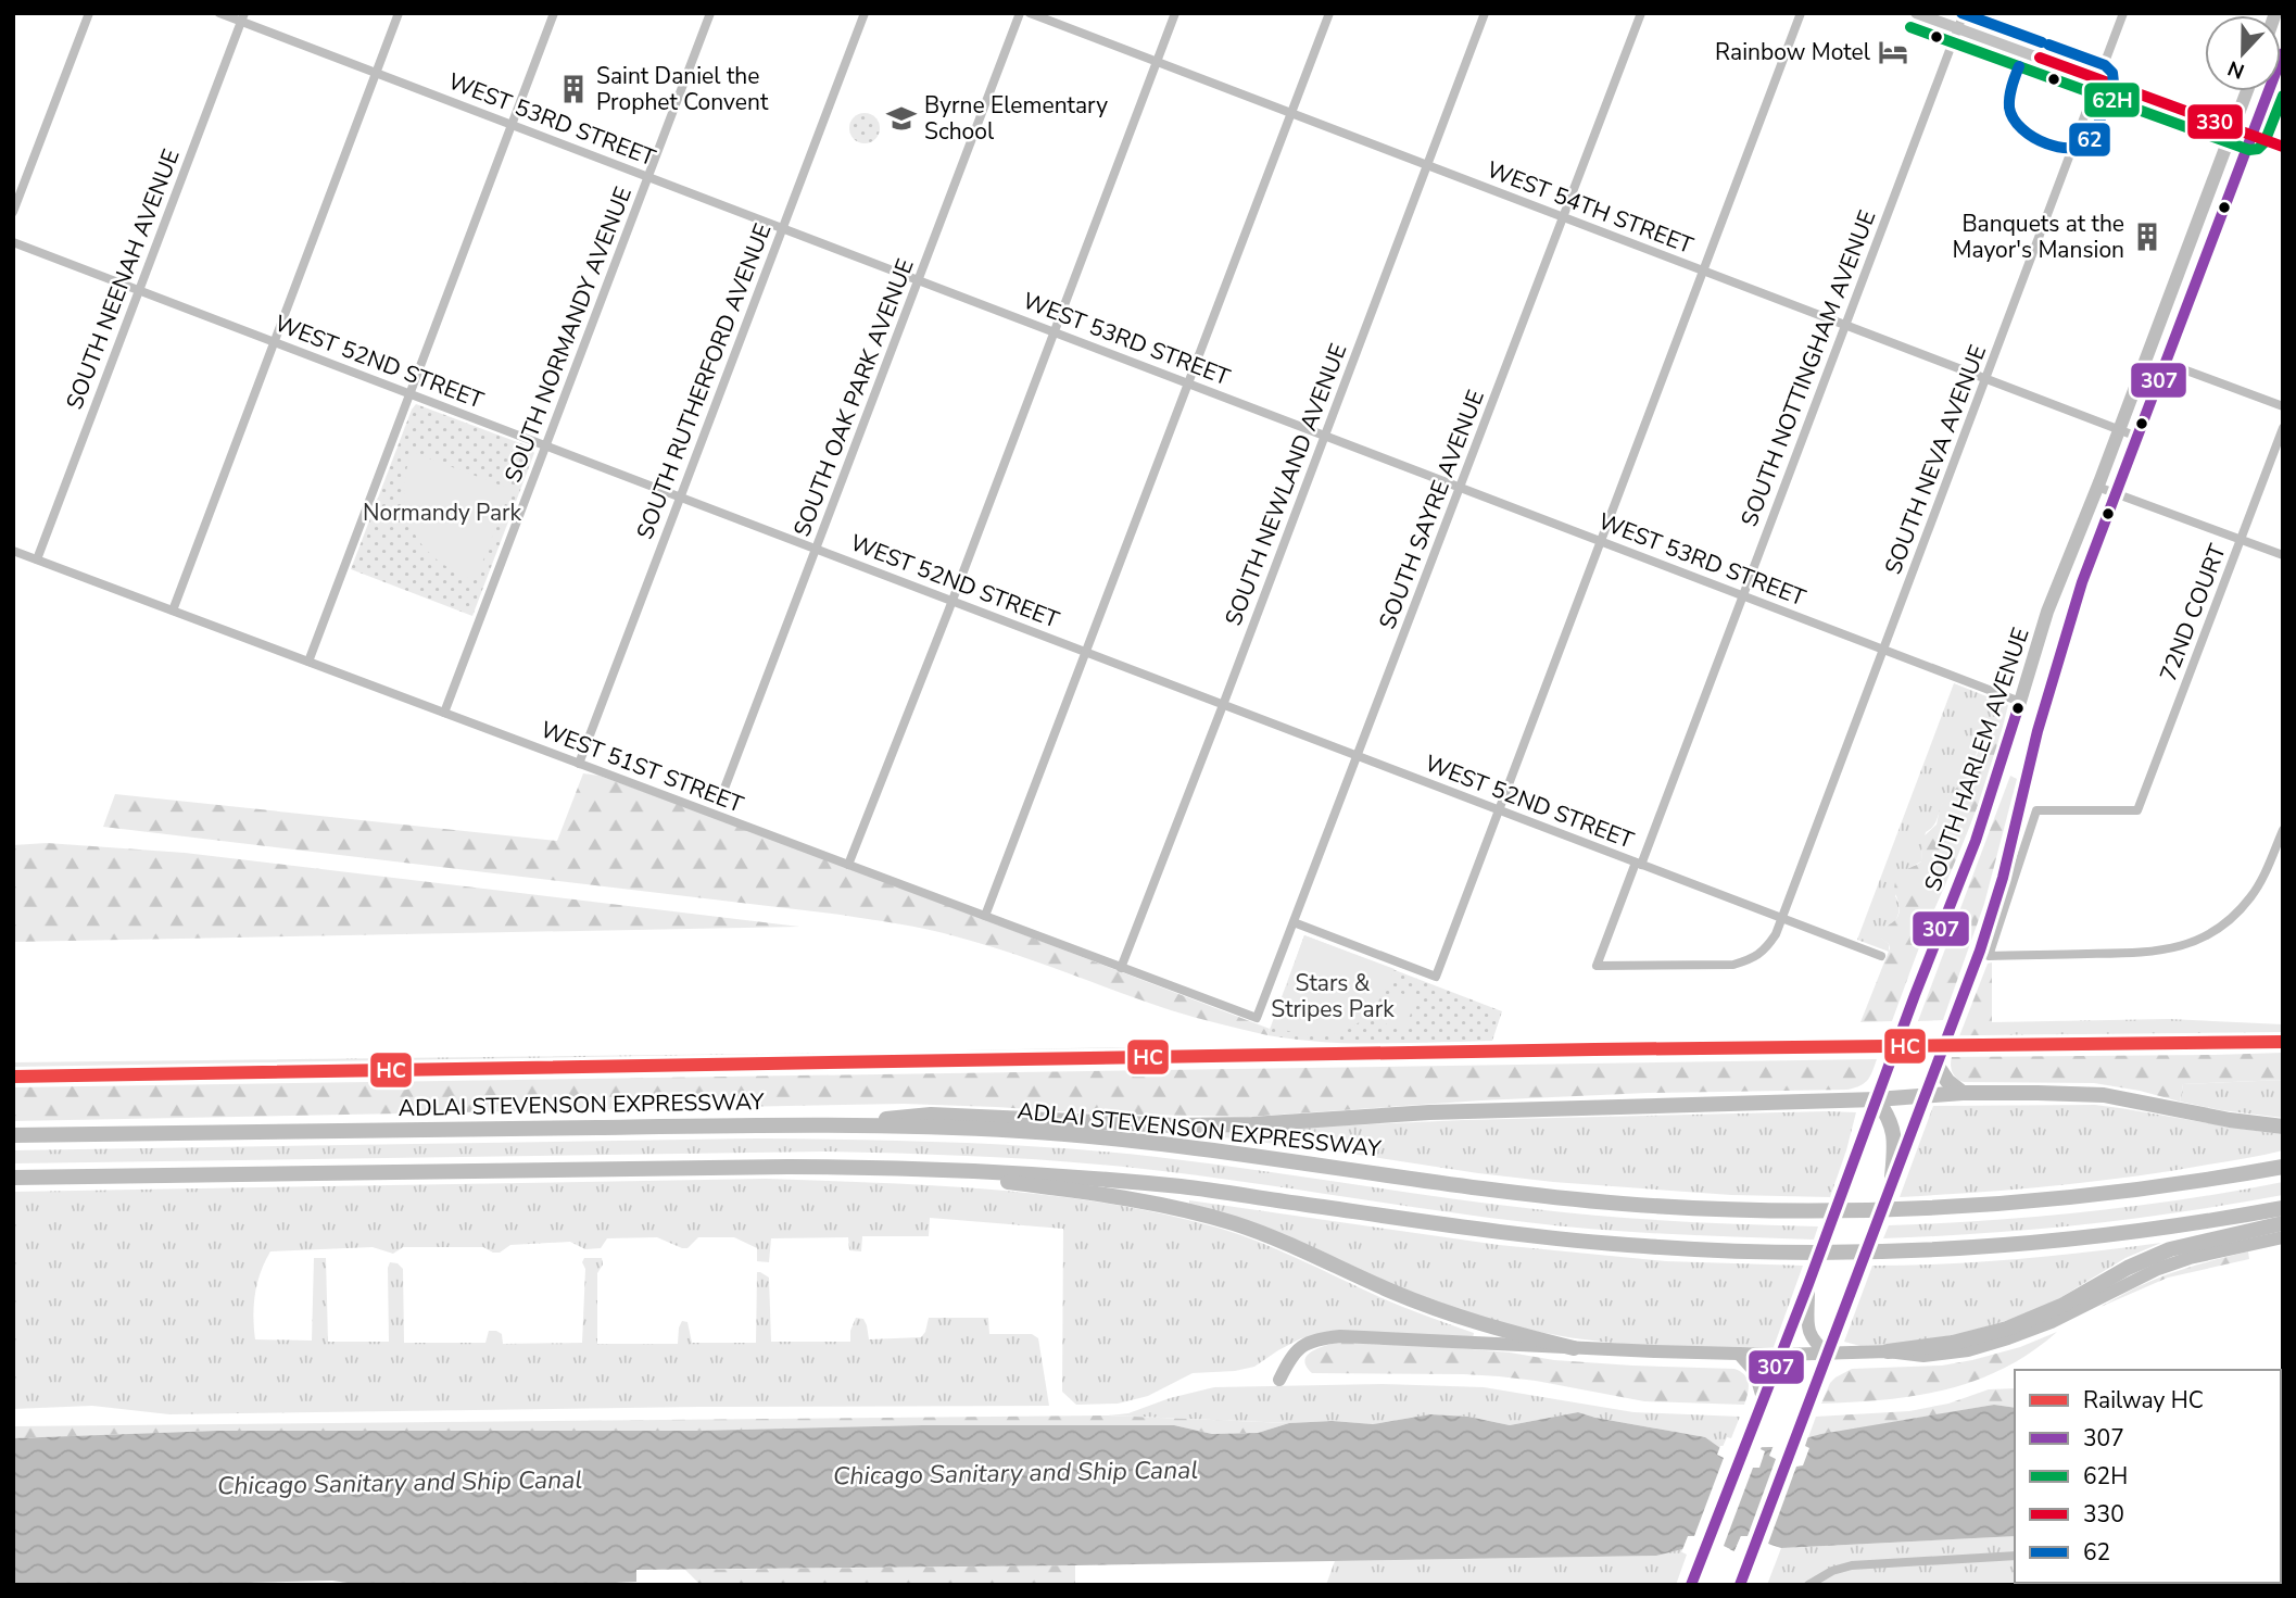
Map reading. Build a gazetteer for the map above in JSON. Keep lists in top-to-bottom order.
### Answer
{
  "streets": {
    "highway": ["ADLAI STEVENSON EXPRESSWAY"],
    "main road": ["SOUTH HARLEM AVENUE"],
    "street": [
      "WEST 53RD STREET",
      "WEST 54TH STREET",
      "SOUTH NEENAH AVENUE",
      "SOUTH NORMANDY AVENUE",
      "WEST 52ND STREET",
      "SOUTH NOTTINGHAM AVENUE",
      "SOUTH RUTHERFORD AVENUE",
      "SOUTH OAK PARK AVENUE",
      "SOUTH NEVA AVENUE",
      "SOUTH NEWLAND AVENUE",
      "SOUTH SAYRE AVENUE",
      "72ND COURT",
      "WEST 51ST STREET"
    ]
  },
  "crossings": [
    ["WEST 53RD STREET", "SOUTH NEENAH AVENUE"],
    ["WEST 53RD STREET", "SOUTH NORMANDY AVENUE"],
    ["WEST 53RD STREET", "SOUTH NOTTINGHAM AVENUE"],
    ["WEST 53RD STREET", "SOUTH RUTHERFORD AVENUE"],
    ["WEST 53RD STREET", "SOUTH OAK PARK AVENUE"],
    ["WEST 53RD STREET", "SOUTH NEVA AVENUE"],
    ["WEST 53RD STREET", "SOUTH NEWLAND AVENUE"],
    ["WEST 53RD STREET", "SOUTH SAYRE AVENUE"],
    ["WEST 53RD STREET", "SOUTH HARLEM AVENUE"],
    ["WEST 54TH STREET", "SOUTH NOTTINGHAM AVENUE"],
    ["WEST 54TH STREET", "SOUTH NEVA AVENUE"],
    ["WEST 54TH STREET", "SOUTH NEWLAND AVENUE"],
    ["WEST 54TH STREET", "SOUTH SAYRE AVENUE"],
    ["WEST 54TH STREET", "SOUTH HARLEM AVENUE"],
    ["SOUTH NEENAH AVENUE", "WEST 52ND STREET"],
    ["SOUTH NEENAH AVENUE", "WEST 51ST STREET"],
    ["SOUTH NORMANDY AVENUE", "WEST 52ND STREET"],
    ["SOUTH NORMANDY AVENUE", "WEST 51ST STREET"],
    ["WEST 52ND STREET", "SOUTH NOTTINGHAM AVENUE"],
    ["WEST 52ND STREET", "SOUTH RUTHERFORD AVENUE"],
    ["WEST 52ND STREET", "SOUTH OAK PARK AVENUE"],
    ["WEST 52ND STREET", "SOUTH NEVA AVENUE"],
    ["WEST 52ND STREET", "SOUTH NEWLAND AVENUE"],
    ["WEST 52ND STREET", "SOUTH SAYRE AVENUE"],
    ["SOUTH NOTTINGHAM AVENUE", "SOUTH NEVA AVENUE"],
    ["SOUTH RUTHERFORD AVENUE", "WEST 51ST STREET"],
    ["SOUTH NEWLAND AVENUE", "WEST 51ST STREET"],
    ["SOUTH SAYRE AVENUE", "WEST 51ST STREET"]
  ],
  "water": ["Chicago Sanitary and Ship Canal"],
  "parks": ["Normandy Park", "Stars & Stripes Park"],
  "places": {
    "hotel": ["Rainbow Motel"],
    "building": ["Saint Daniel the Prophet Convent", "Banquets at the Mayor's Mansion"],
    "school or university": ["Byrne Elementary School"]
  },
  "lines": [
    "transit line 62",
    "transit line 62H",
    "transit line 307",
    "transit line 330",
    "rail line HC"
  ],
  "legend": [
    "Railway HC",
    "307",
    "62H",
    "330",
    "62"
  ],
  "north": "bottom"
}
